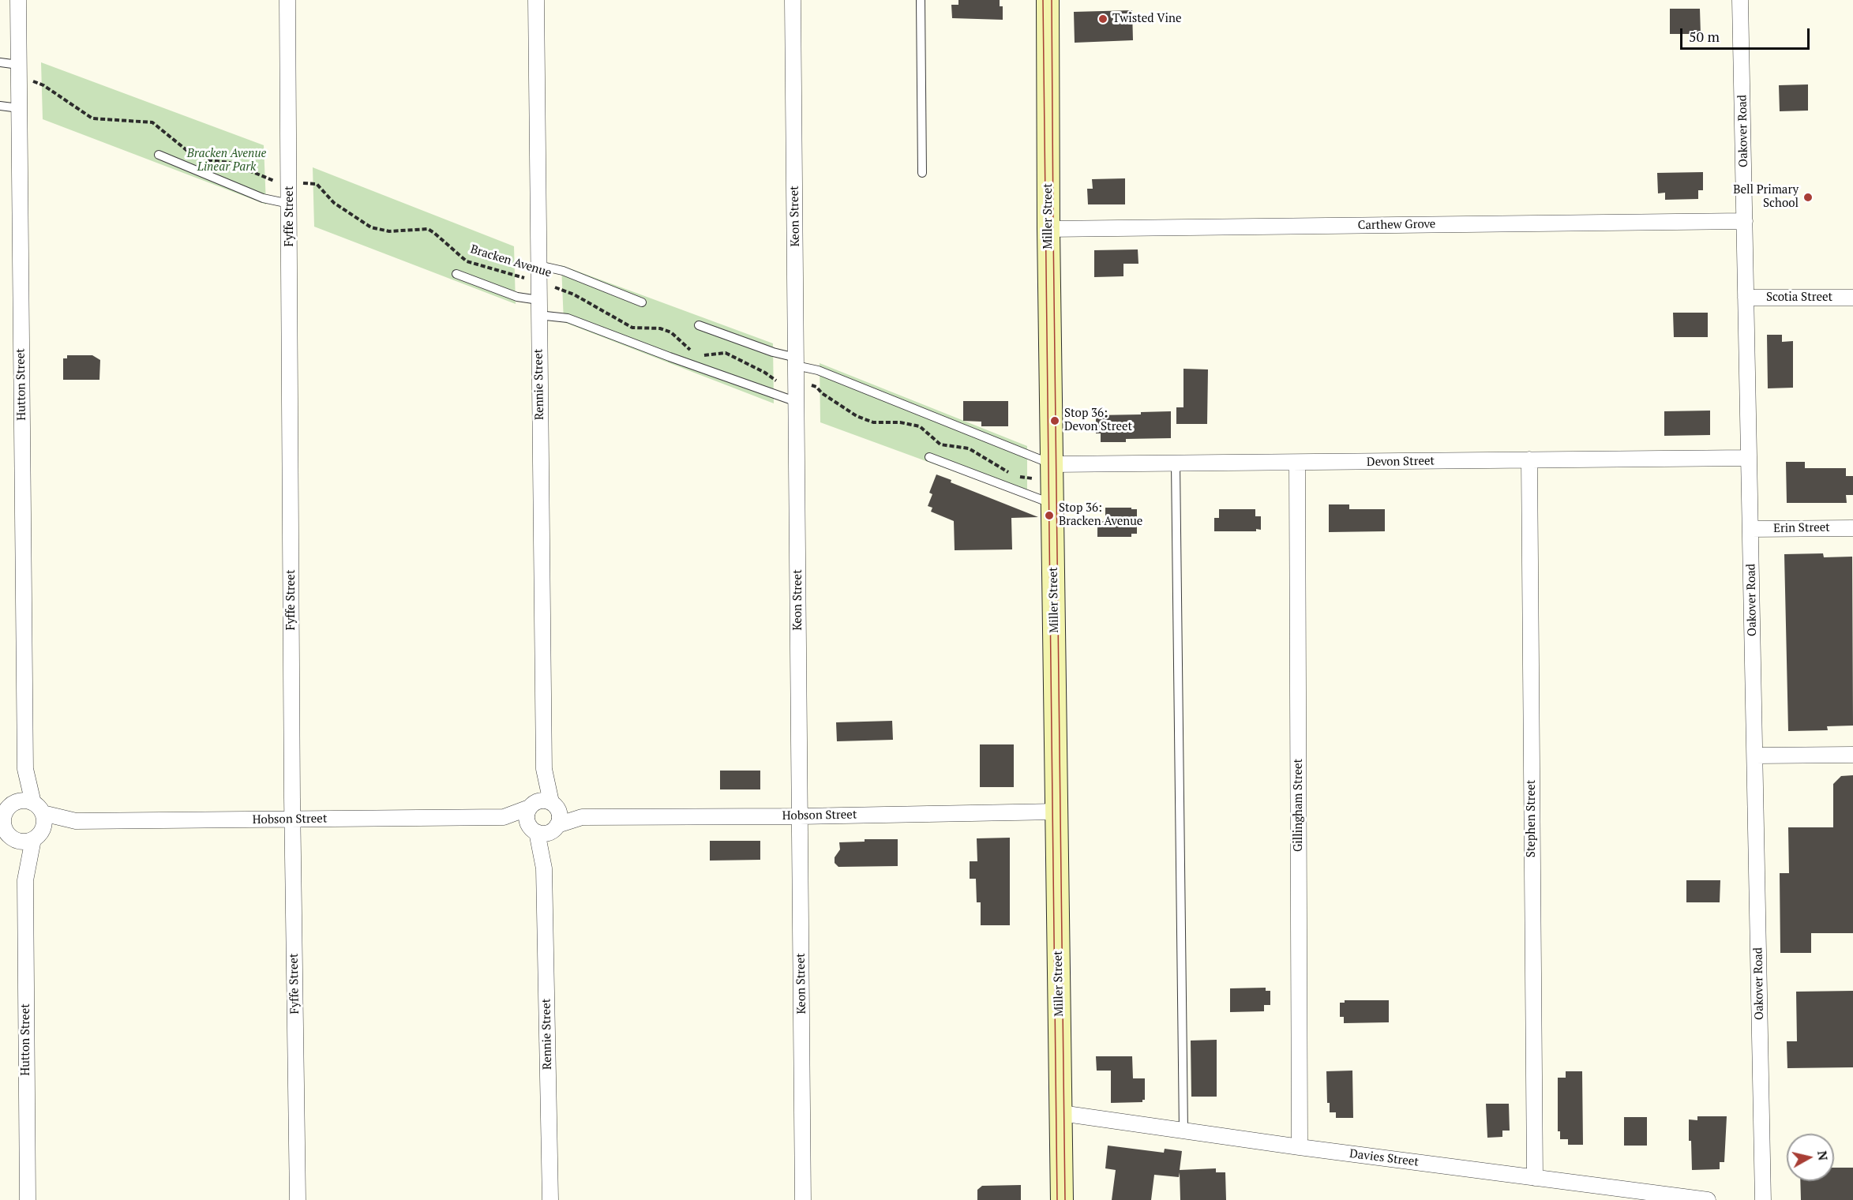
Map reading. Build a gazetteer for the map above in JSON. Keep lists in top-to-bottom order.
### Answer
{
  "streets": {
    "street": [
      "Oakover Road",
      "Fyffe Street",
      "Keon Street",
      "Miller Street",
      "Carthew Grove",
      "Scotia Street",
      "Hutton Street",
      "Rennie Street",
      "Devon Street",
      "Erin Street",
      "Gillingham Street",
      "Hobson Street",
      "Stephen Street",
      "Davies Street"
    ],
    "lane": ["Bracken Avenue"]
  },
  "crossings": [
    ["Oakover Road", "Carthew Grove"],
    ["Oakover Road", "Scotia Street"],
    ["Oakover Road", "Devon Street"],
    ["Oakover Road", "Erin Street"],
    ["Fyffe Street", "Bracken Avenue"],
    ["Fyffe Street", "Hobson Street"],
    ["Keon Street", "Hobson Street"],
    ["Miller Street", "Carthew Grove"],
    ["Miller Street", "Devon Street"],
    ["Miller Street", "Hobson Street"],
    ["Miller Street", "Davies Street"],
    ["Bracken Avenue", "Rennie Street"],
    ["Hutton Street", "Hobson Street"],
    ["Rennie Street", "Hobson Street"],
    ["Devon Street", "Gillingham Street"],
    ["Devon Street", "Stephen Street"],
    ["Gillingham Street", "Davies Street"],
    ["Stephen Street", "Davies Street"]
  ],
  "parks": ["Bracken Avenue Linear Park"],
  "places": [
    "Twisted Vine",
    "Bell Primary School",
    "Stop 36: Devon Street",
    "Stop 36: Bracken Avenue"
  ],
  "scale_bar": "50 m",
  "north": "right"
}
